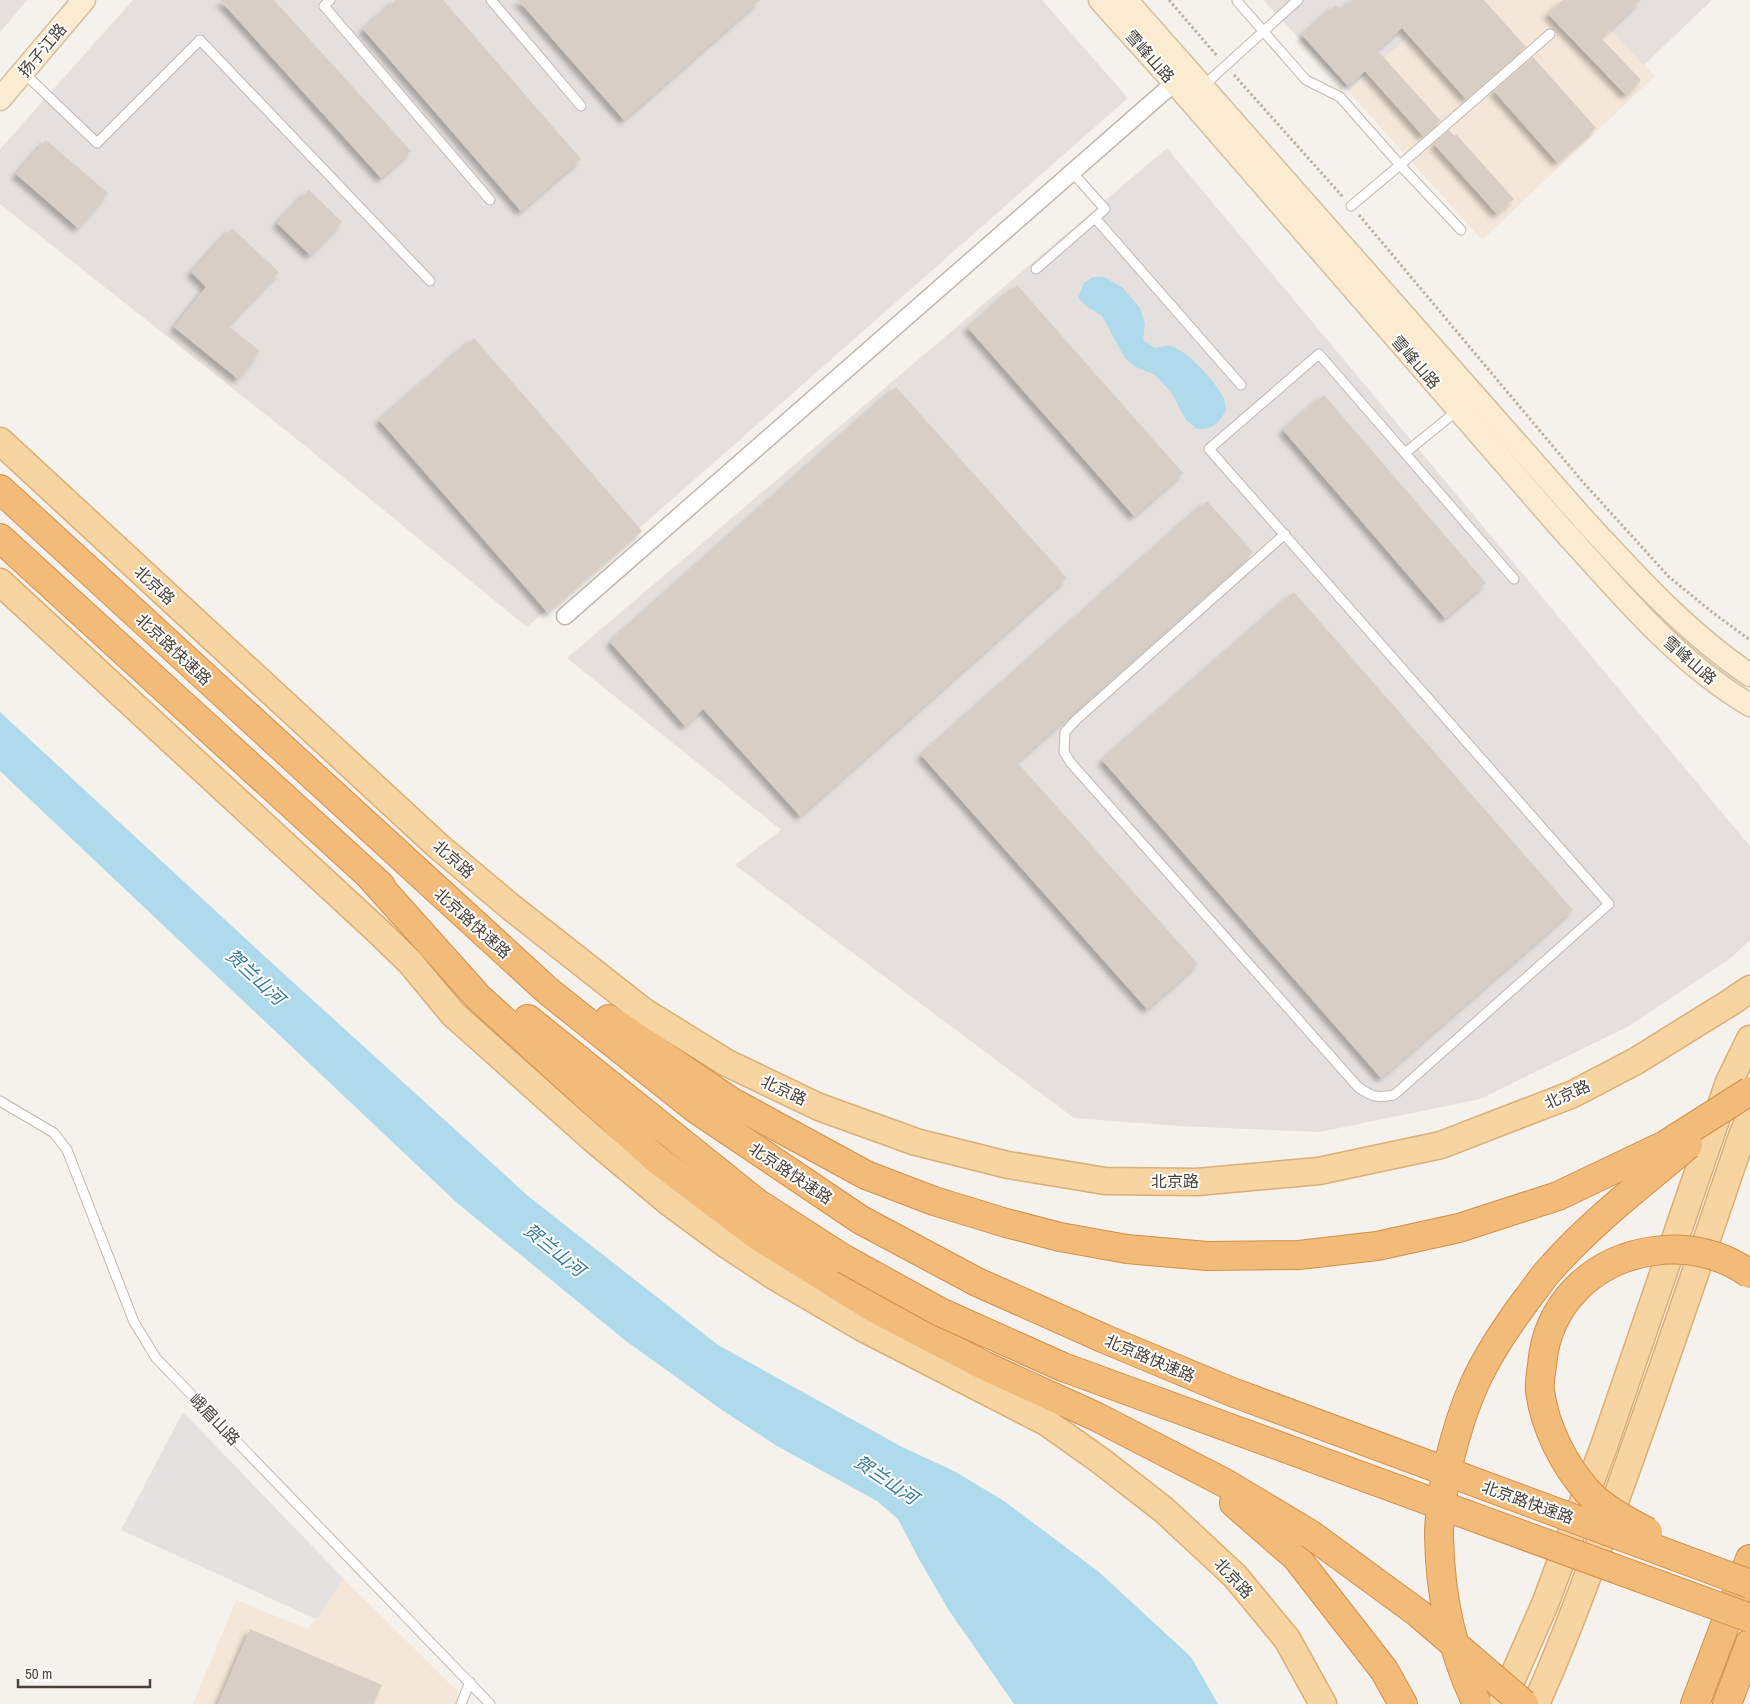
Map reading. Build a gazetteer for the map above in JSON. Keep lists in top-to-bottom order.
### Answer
{
  "streets": {
    "highway": ["北京路快速路"],
    "main road": ["扬子江路", "雪峰山路", "北京路"],
    "lane": ["峨眉山路"]
  },
  "water": ["贺兰山河"],
  "scale_bar": "50 m"
}
